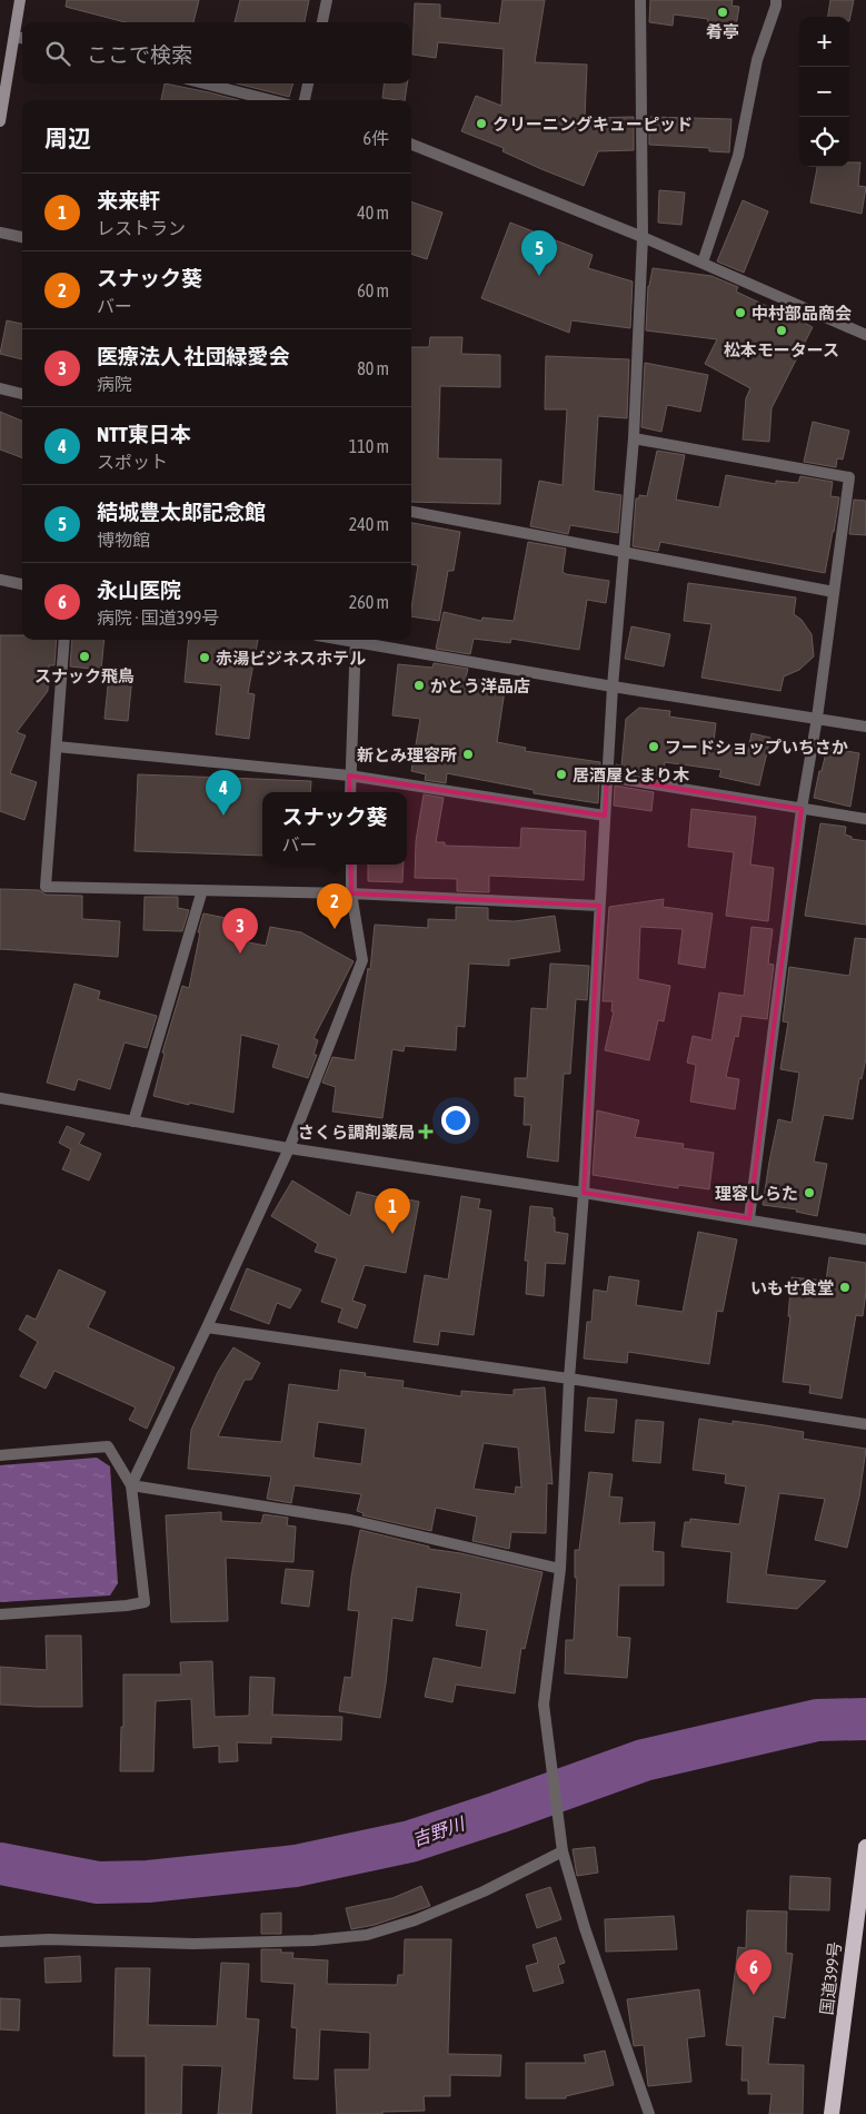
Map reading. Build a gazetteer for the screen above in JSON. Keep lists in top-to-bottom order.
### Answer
{
  "streets": {
    "highway": ["国道399号"]
  },
  "water": ["吉野川"],
  "places": {
    "other": [
      "肴亭",
      "クリーニングキューピッド",
      "中村部品商会",
      "松本モータース",
      "スナック飛鳥",
      "赤湯ビジネスホテル",
      "かとう洋品店",
      "フードショップいちさか",
      "新とみ理容所",
      "居酒屋とまり木",
      "理容しらた",
      "いもせ食堂"
    ],
    "health": ["さくら調剤薬局"]
  },
  "page": {
    "map_buttons": ["+", "−"],
    "search": "ここで検索",
    "heading": ["周辺", "6件"],
    "list": [
      {
        "mark": "1",
        "name": "来来軒",
        "note": "レストラン",
        "value": "40 m"
      },
      {
        "mark": "2",
        "name": "スナック葵",
        "note": "バー",
        "value": "60 m"
      },
      {
        "mark": "3",
        "name": "医療法人 社団緑愛会",
        "note": "病院",
        "value": "80 m"
      },
      {
        "mark": "4",
        "name": "NTT東日本",
        "note": "スポット",
        "value": "110 m"
      },
      {
        "mark": "5",
        "name": "結城豊太郎記念館",
        "note": "博物館",
        "value": "240 m"
      },
      {
        "mark": "6",
        "name": "永山医院",
        "note": "病院 · 国道399号",
        "value": "260 m"
      }
    ],
    "pins": [
      "5",
      "4",
      "2",
      "3",
      "1",
      "6"
    ],
    "popup": ["スナック葵", "バー"]
  }
}
